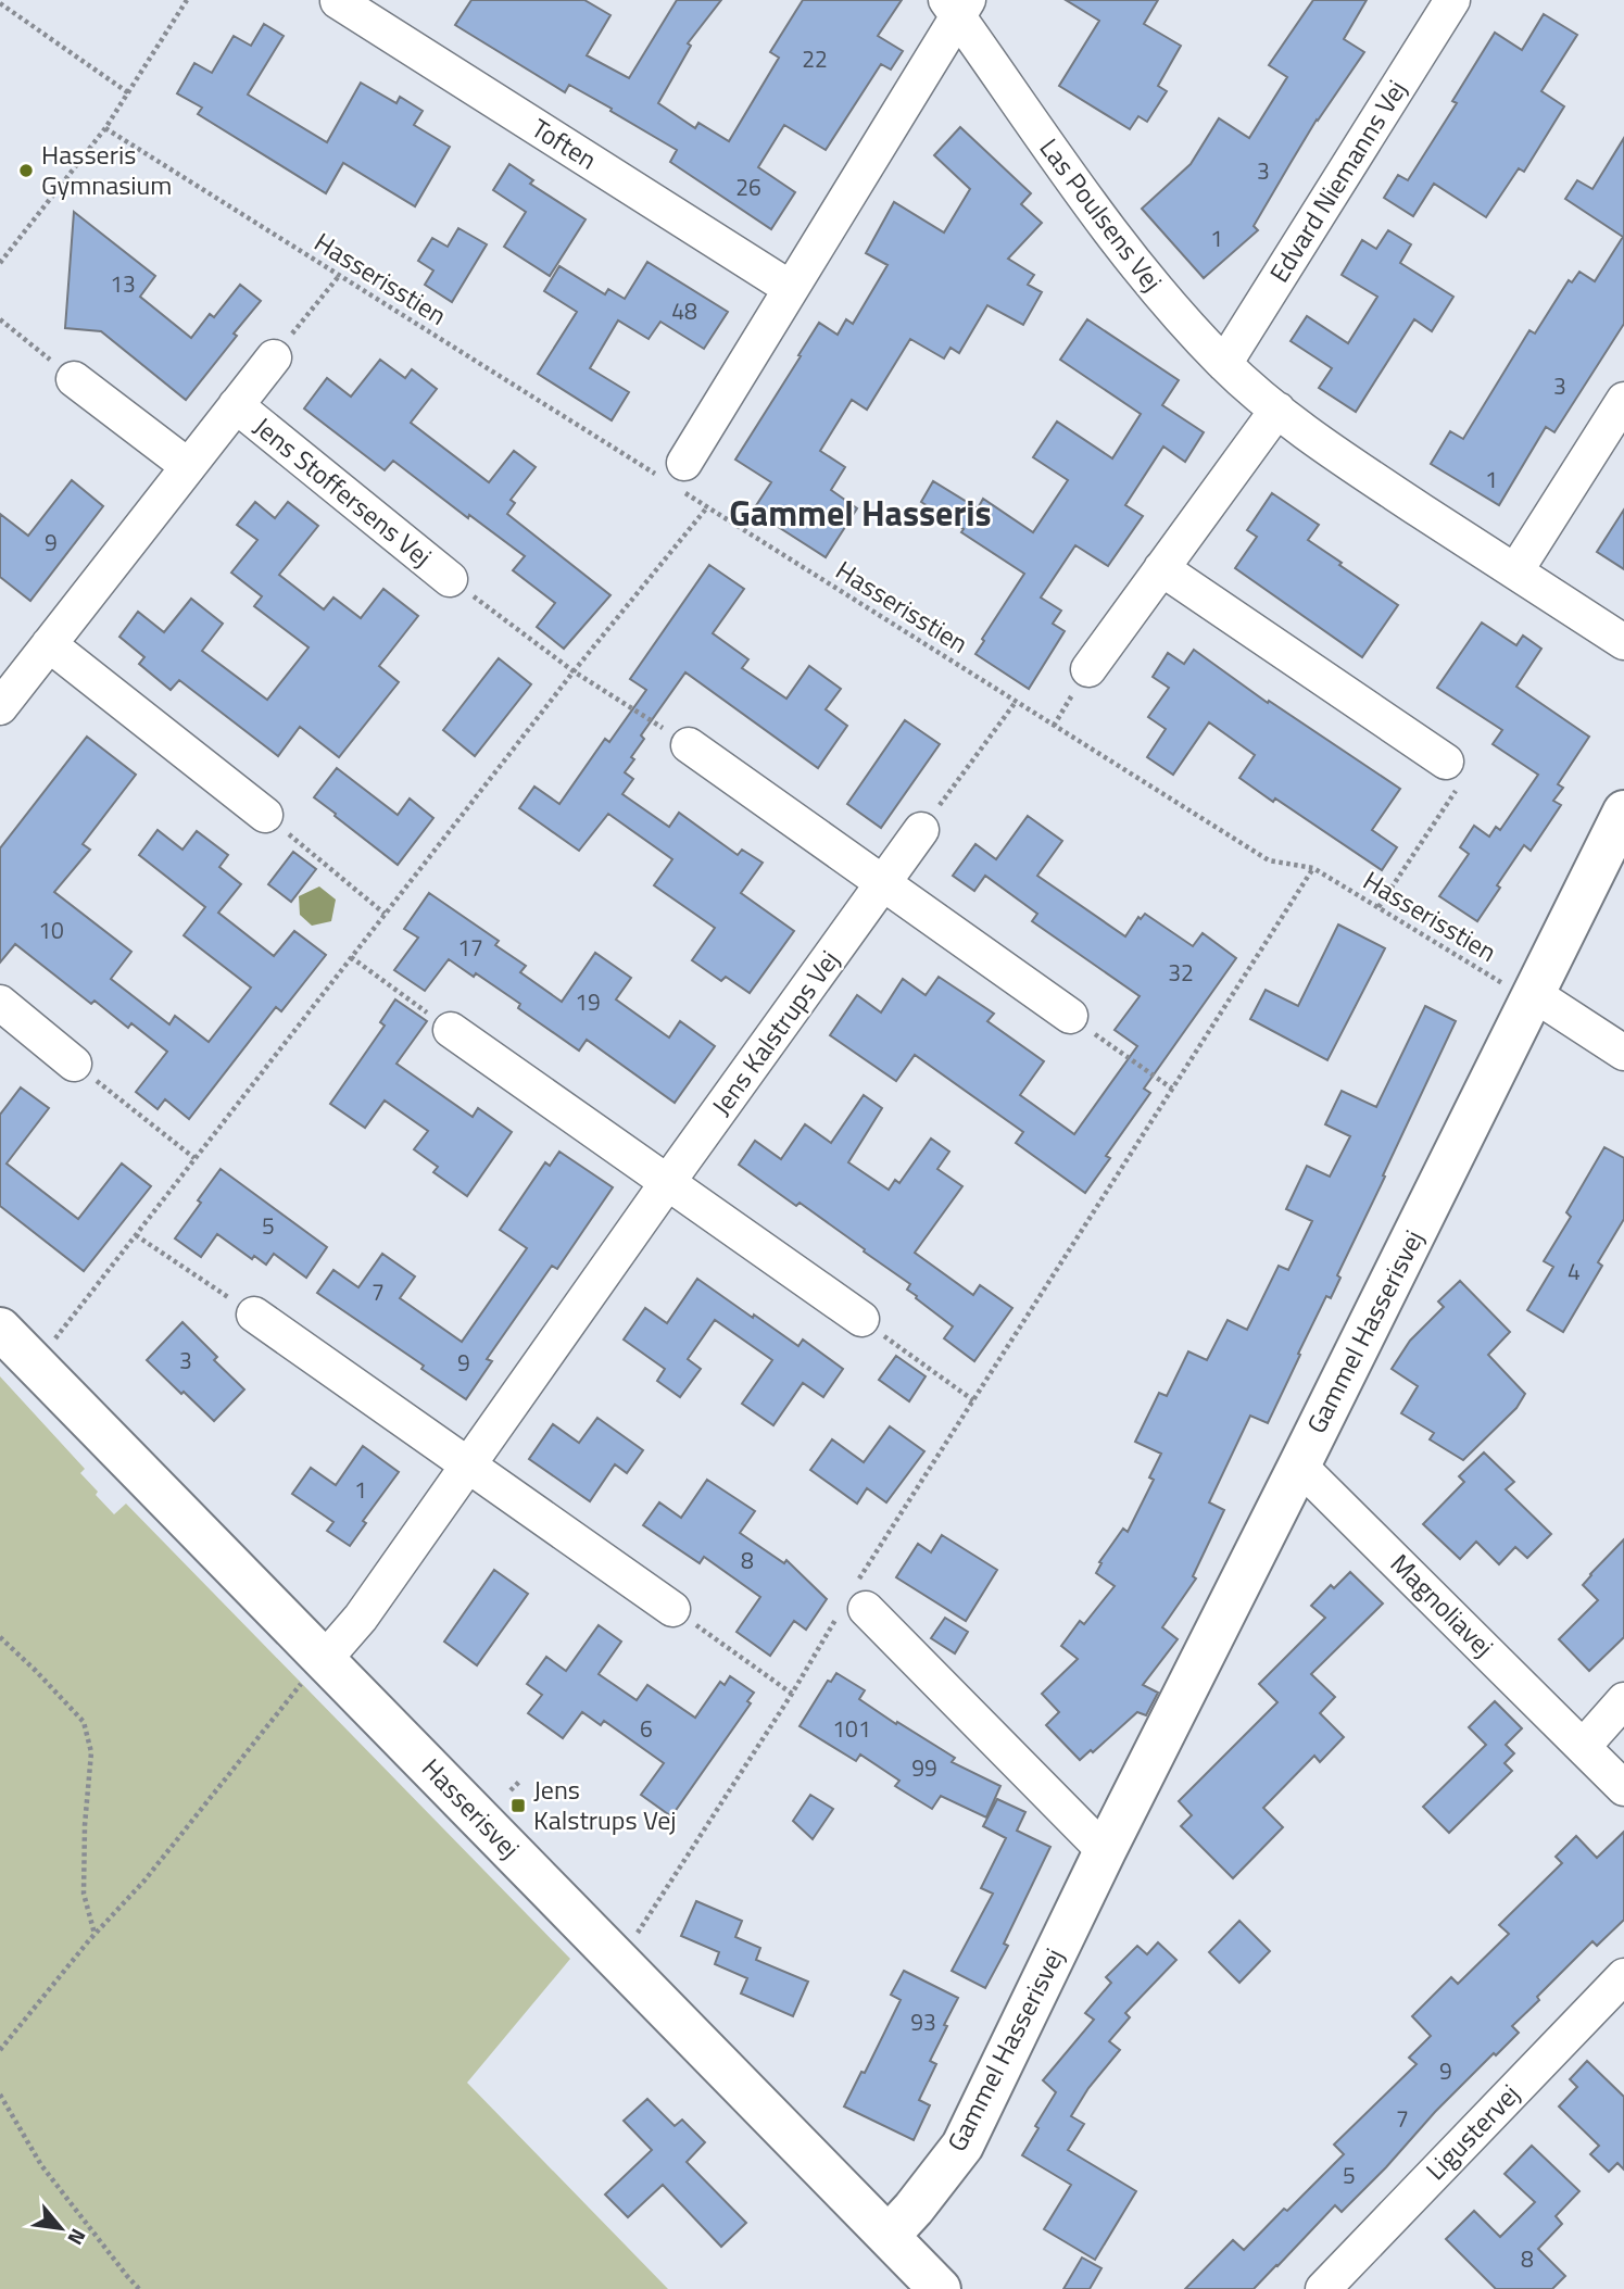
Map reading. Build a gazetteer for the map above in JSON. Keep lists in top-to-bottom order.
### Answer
{
  "streets": {
    "street": [
      "Toften",
      "Edvard Niemanns Vej",
      "Las Poulsens Vej",
      "Jens Stoffersens Vej",
      "Jens Kalstrups Vej",
      "Gammel Hasserisvej",
      "Magnoliavej",
      "Hasserisvej",
      "Ligustervej"
    ],
    "path": ["Hasserisstien"]
  },
  "crossings": [
    ["Edvard Niemanns Vej", "Las Poulsens Vej"],
    ["Hasserisstien", "Gammel Hasserisvej"],
    ["Jens Kalstrups Vej", "Hasserisvej"],
    ["Gammel Hasserisvej", "Magnoliavej"],
    ["Gammel Hasserisvej", "Hasserisvej"]
  ],
  "districts": ["Gammel Hasseris"],
  "places": {
    "other": ["Hasseris Gymnasium"],
    "transit": ["Jens Kalstrups Vej"]
  },
  "house_numbers": [
    "22",
    "3",
    "26",
    "1",
    "13",
    "48",
    "3",
    "1",
    "9",
    "10",
    "17",
    "32",
    "19",
    "5",
    "4",
    "7",
    "3",
    "9",
    "1",
    "8",
    "6",
    "101",
    "99",
    "93",
    "9",
    "7",
    "5",
    "8"
  ],
  "north": "bottom right"
}
